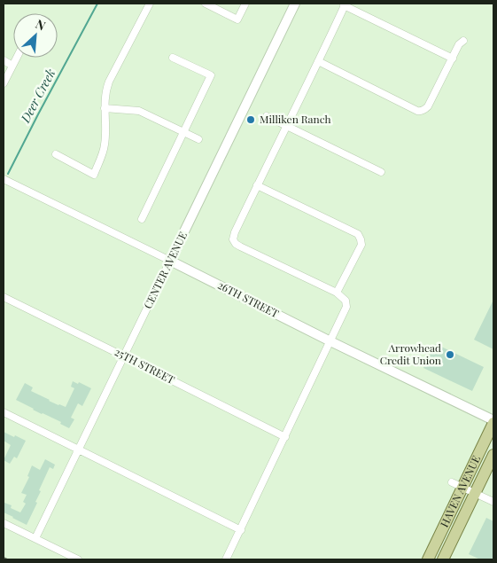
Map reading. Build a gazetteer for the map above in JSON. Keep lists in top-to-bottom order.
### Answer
{
  "streets": {
    "main road": ["HAVEN AVENUE"],
    "street": ["CENTER AVENUE", "26TH STREET", "25TH STREET"]
  },
  "crossings": [
    ["CENTER AVENUE", "26TH STREET"],
    ["CENTER AVENUE", "25TH STREET"],
    ["26TH STREET", "HAVEN AVENUE"]
  ],
  "water": ["Deer Creek"],
  "places": ["Milliken Ranch", "Arrowhead Credit Union"],
  "north": "top right"
}
